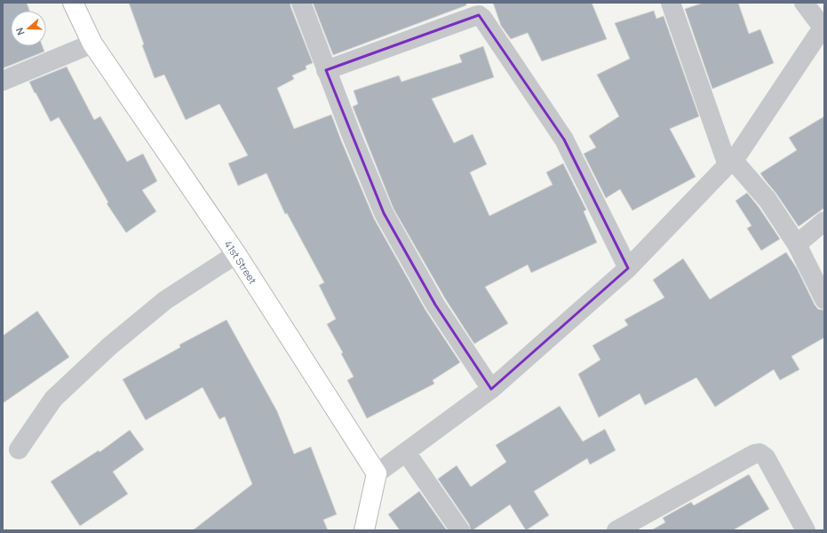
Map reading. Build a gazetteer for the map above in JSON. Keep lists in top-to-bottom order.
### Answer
{
  "streets": {
    "main road": ["41st Street"]
  },
  "north": "left"
}
